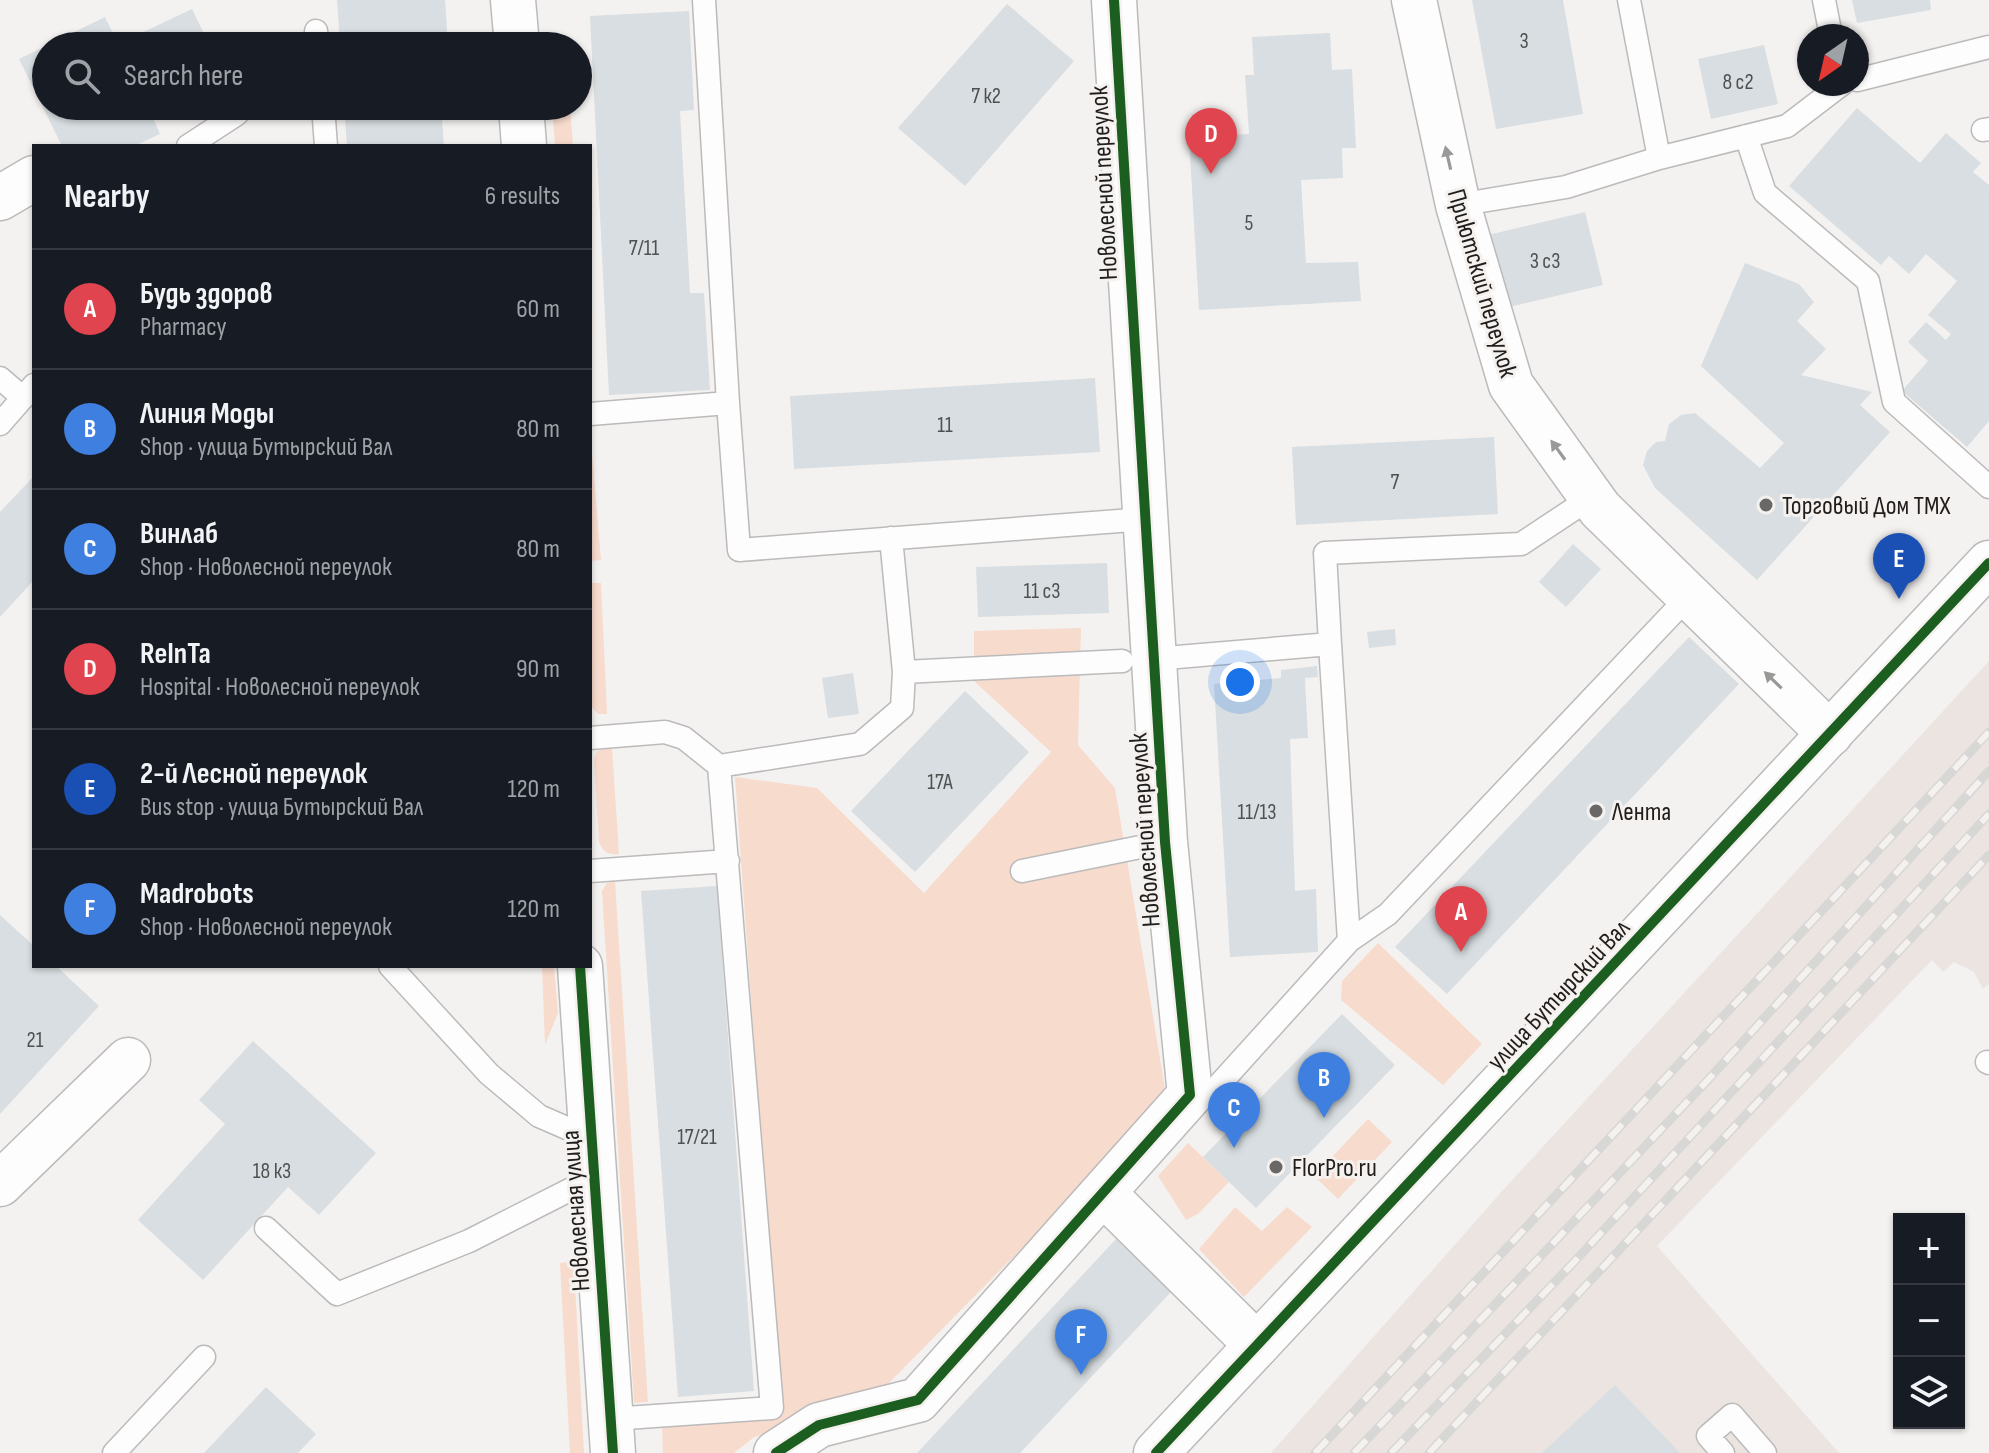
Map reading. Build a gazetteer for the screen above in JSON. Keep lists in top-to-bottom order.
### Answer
{
  "streets": {
    "street": [
      "Новолесной переулок",
      "Приютский переулок",
      "улица Бутырский Вал",
      "Новолесная улица"
    ]
  },
  "crossings": [
    ["Приютский переулок", "улица Бутырский Вал"]
  ],
  "one_way": ["Приютский переулок"],
  "places": ["Торговый Дом ТМХ", "Лента", "FlorPro.ru"],
  "house_numbers": [
    "3",
    "8 с2",
    "7 к2",
    "5",
    "7/11",
    "3 с3",
    "11",
    "7",
    "11 с3",
    "17А",
    "11/13",
    "21",
    "17/21",
    "18 к3"
  ],
  "north": "bottom left",
  "page": {
    "search": "Search here",
    "pins": [
      "D",
      "E",
      "A",
      "B",
      "C",
      "F"
    ],
    "heading": ["Nearby", "6 results"],
    "list": [
      {
        "mark": "A",
        "name": "Будь здоров",
        "note": "Pharmacy",
        "value": "60 m"
      },
      {
        "mark": "B",
        "name": "Линия Моды",
        "note": "Shop · улица Бутырский Вал",
        "value": "80 m"
      },
      {
        "mark": "C",
        "name": "Винлаб",
        "note": "Shop · Новолесной переулок",
        "value": "80 m"
      },
      {
        "mark": "D",
        "name": "ReInTa",
        "note": "Hospital · Новолесной переулок",
        "value": "90 m"
      },
      {
        "mark": "E",
        "name": "2-й Лесной переулок",
        "note": "Bus stop · улица Бутырский Вал",
        "value": "120 m"
      },
      {
        "mark": "F",
        "name": "Madrobots",
        "note": "Shop · Новолесной переулок",
        "value": "120 m"
      }
    ],
    "map_buttons": ["+", "−"]
  }
}
